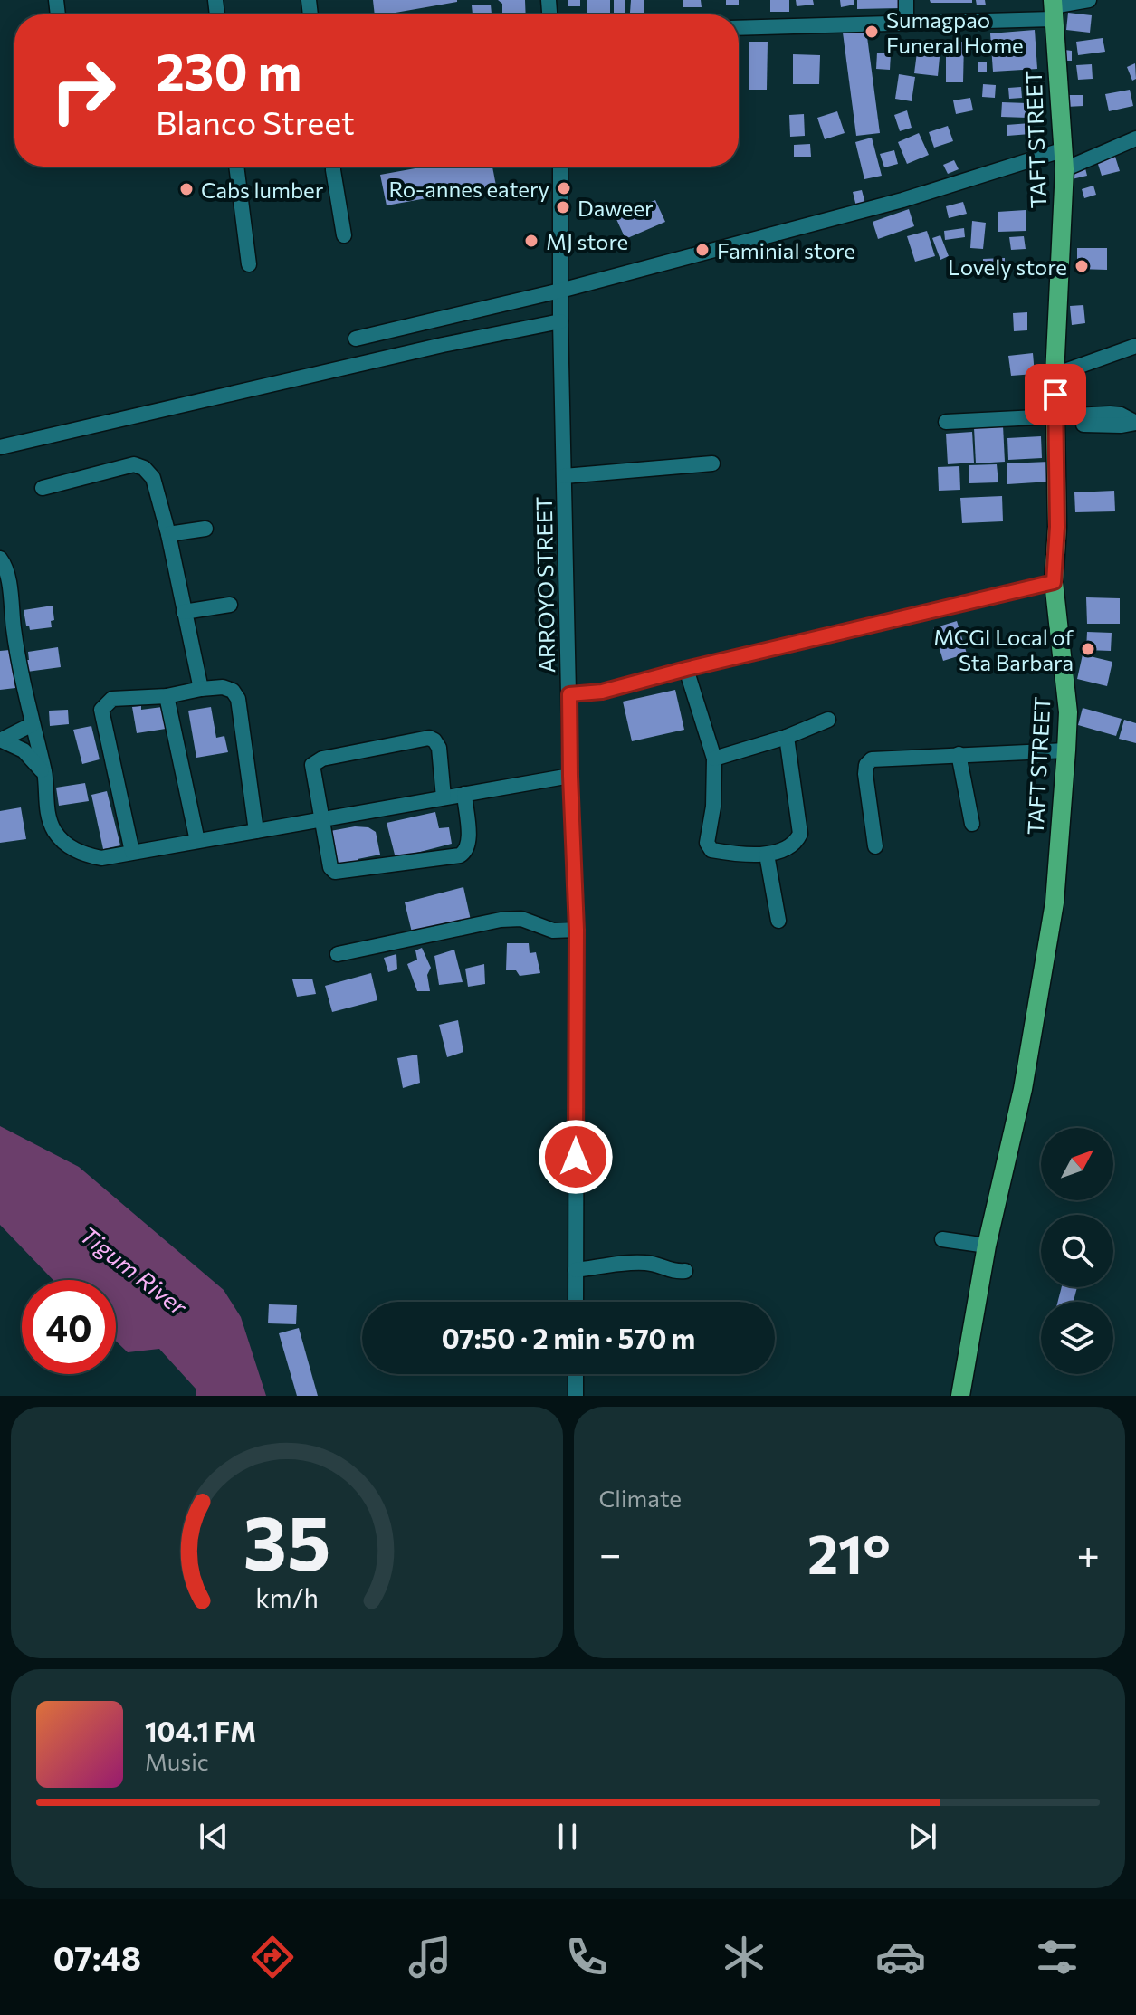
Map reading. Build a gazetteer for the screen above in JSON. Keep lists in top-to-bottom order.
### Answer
{
  "streets": {
    "main road": ["TAFT STREET"],
    "street": ["ARROYO STREET"]
  },
  "water": ["Tigum River"],
  "places": [
    "Sumagpao Funeral Home",
    "Ro-annes eatery",
    "Cabs lumber",
    "Daweer",
    "MJ store",
    "Faminial store",
    "Lovely store",
    "MCGI Local of Sta Barbara"
  ],
  "north": "top right",
  "page": {
    "turn": ["230 m", "Blanco Street"],
    "limit": "40",
    "trip": "07:50 · 2 min · 570 m",
    "tile": "Climate",
    "heat": ["−", "21°", "+"],
    "song": ["104.1 FM", "Music"],
    "tabs": "07:48",
    "gauge": ["35", "km/h"]
  }
}
